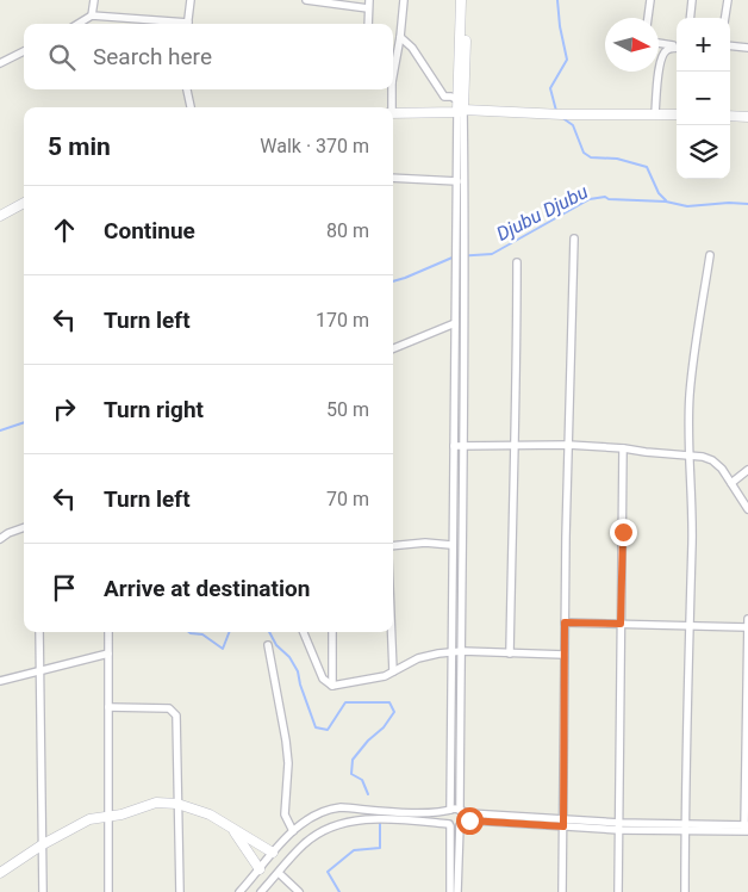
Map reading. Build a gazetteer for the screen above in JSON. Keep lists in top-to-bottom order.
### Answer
{
  "water": ["Djubu Djubu"],
  "north": "right",
  "page": {
    "map_buttons": ["+", "−"],
    "search": "Search here",
    "heading": ["5 min", "Walk · 370 m"],
    "list": [
      ["Continue", "80 m"],
      ["Turn left", "170 m"],
      ["Turn right", "50 m"],
      ["Turn left", "70 m"],
      "Arrive at destination"
    ]
  }
}
